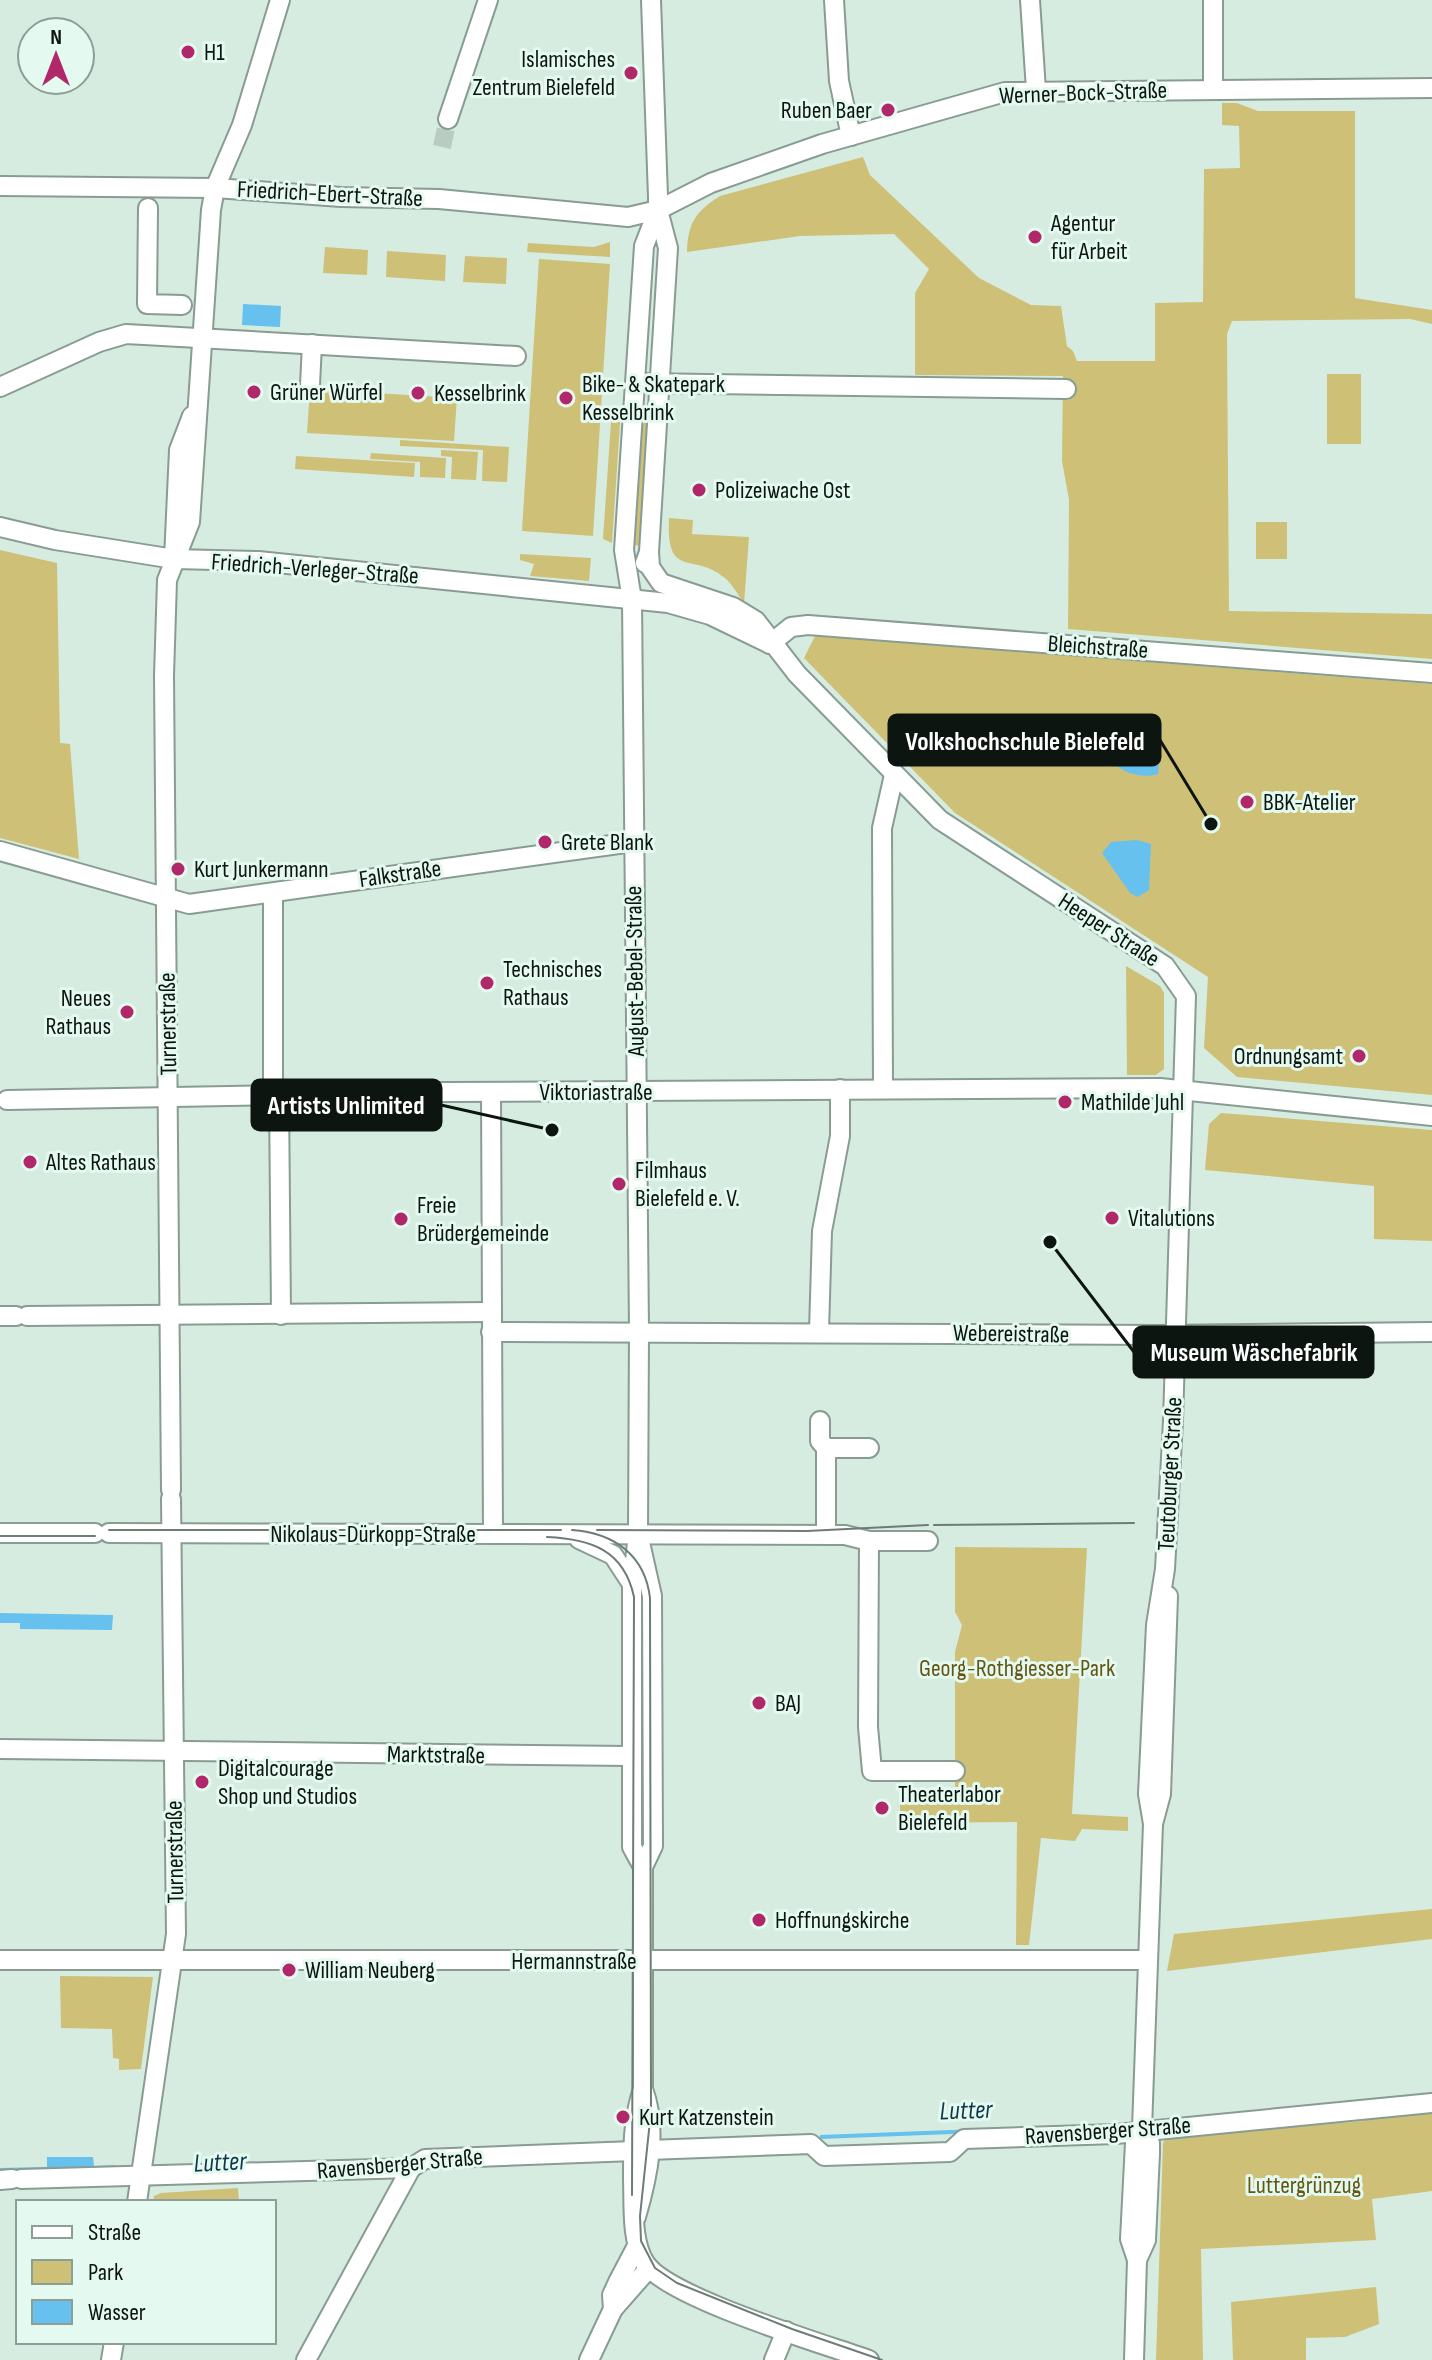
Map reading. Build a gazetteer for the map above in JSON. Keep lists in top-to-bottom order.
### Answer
{
  "streets": {
    "street": [
      "Werner-Bock-Straße",
      "Friedrich-Ebert-Straße",
      "Friedrich-Verleger-Straße",
      "Bleichstraße",
      "Falkstraße",
      "Heeper Straße",
      "August-Bebel-Straße",
      "Turnerstraße",
      "Viktoriastraße",
      "Webereistraße",
      "Teutoburger Straße",
      "Nikolaus-Dürkopp-Straße",
      "Marktstraße",
      "Hermannstraße",
      "Ravensberger Straße"
    ]
  },
  "crossings": [
    ["Werner-Bock-Straße", "Friedrich-Ebert-Straße"],
    ["Werner-Bock-Straße", "August-Bebel-Straße"],
    ["Friedrich-Ebert-Straße", "August-Bebel-Straße"],
    ["Friedrich-Verleger-Straße", "Heeper Straße"],
    ["Friedrich-Verleger-Straße", "August-Bebel-Straße"],
    ["Friedrich-Verleger-Straße", "Turnerstraße"],
    ["Bleichstraße", "Heeper Straße"],
    ["Falkstraße", "August-Bebel-Straße"],
    ["Falkstraße", "Turnerstraße"],
    ["Heeper Straße", "August-Bebel-Straße"],
    ["Heeper Straße", "Viktoriastraße"],
    ["Heeper Straße", "Teutoburger Straße"],
    ["August-Bebel-Straße", "Viktoriastraße"],
    ["August-Bebel-Straße", "Webereistraße"],
    ["August-Bebel-Straße", "Nikolaus-Dürkopp-Straße"],
    ["August-Bebel-Straße", "Marktstraße"],
    ["August-Bebel-Straße", "Hermannstraße"],
    ["August-Bebel-Straße", "Ravensberger Straße"],
    ["Turnerstraße", "Viktoriastraße"],
    ["Turnerstraße", "Nikolaus-Dürkopp-Straße"],
    ["Turnerstraße", "Marktstraße"],
    ["Turnerstraße", "Hermannstraße"],
    ["Turnerstraße", "Ravensberger Straße"],
    ["Viktoriastraße", "Teutoburger Straße"],
    ["Webereistraße", "Teutoburger Straße"],
    ["Teutoburger Straße", "Hermannstraße"],
    ["Teutoburger Straße", "Ravensberger Straße"]
  ],
  "water": ["Lutter"],
  "parks": ["Georg-Rothgiesser-Park", "Luttergrünzug"],
  "places": [
    "H1",
    "Islamisches Zentrum Bielefeld",
    "Ruben Baer",
    "Agentur für Arbeit",
    "Grüner Würfel",
    "Kesselbrink",
    "Bike- & Skatepark Kesselbrink",
    "Polizeiwache Ost",
    "BBK-Atelier",
    "Volkshochschule Bielefeld",
    "Grete Blank",
    "Kurt Junkermann",
    "Technisches Rathaus",
    "Neues Rathaus",
    "Ordnungsamt",
    "Mathilde Juhl",
    "Artists Unlimited",
    "Altes Rathaus",
    "Filmhaus Bielefeld e. V.",
    "Vitalutions",
    "Freie Brüdergemeinde",
    "Museum Wäschefabrik",
    "BAJ",
    "Digitalcourage Shop und Studios",
    "Theaterlabor Bielefeld",
    "Hoffnungskirche",
    "William Neuberg",
    "Kurt Katzenstein"
  ],
  "legend": ["Straße", "Park", "Wasser"],
  "north": "top"
}
